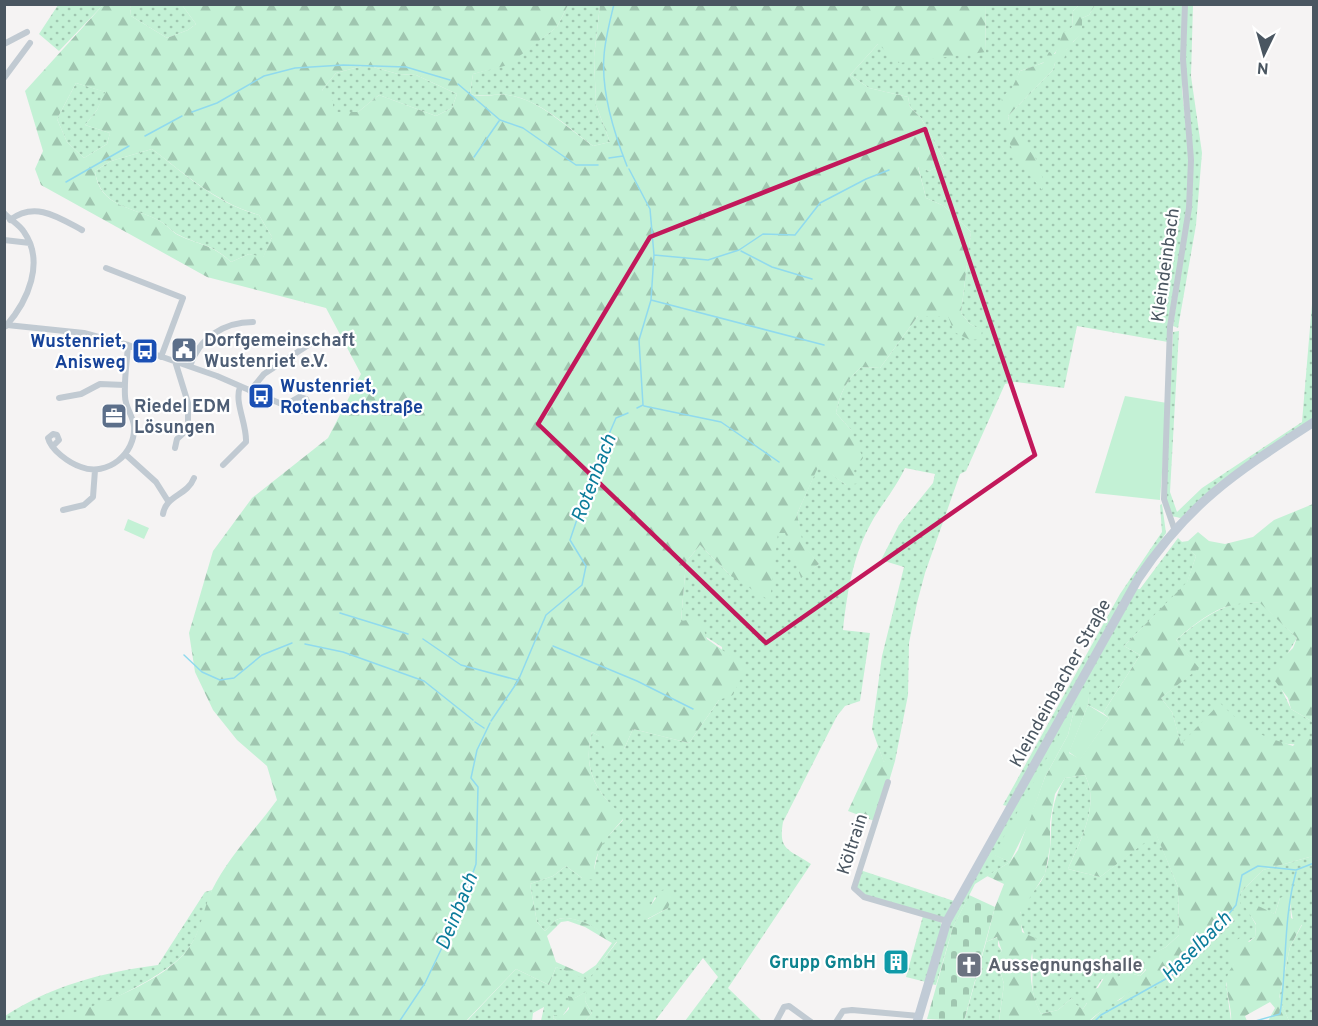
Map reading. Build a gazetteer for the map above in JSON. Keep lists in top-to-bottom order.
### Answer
{
  "streets": {
    "street": ["Kleindeinbach", "Kleindeinbacher Straße", "Költrain"]
  },
  "crossings": [
    ["Kleindeinbach", "Kleindeinbacher Straße"],
    ["Kleindeinbacher Straße", "Költrain"]
  ],
  "water": ["Rotenbach", "Deinbach", "Haselbach"],
  "places": {
    "public building": ["Dorfgemeinschaft Wustenriet e.V."],
    "bus stop": ["Wustenriet, Anisweg", "Wustenriet, Rotenbachstraße"],
    "office": ["Riedel EDM Lösungen"],
    "building": ["Grupp GmbH"],
    "church": ["Aussegnungshalle"]
  },
  "north": "bottom"
}
